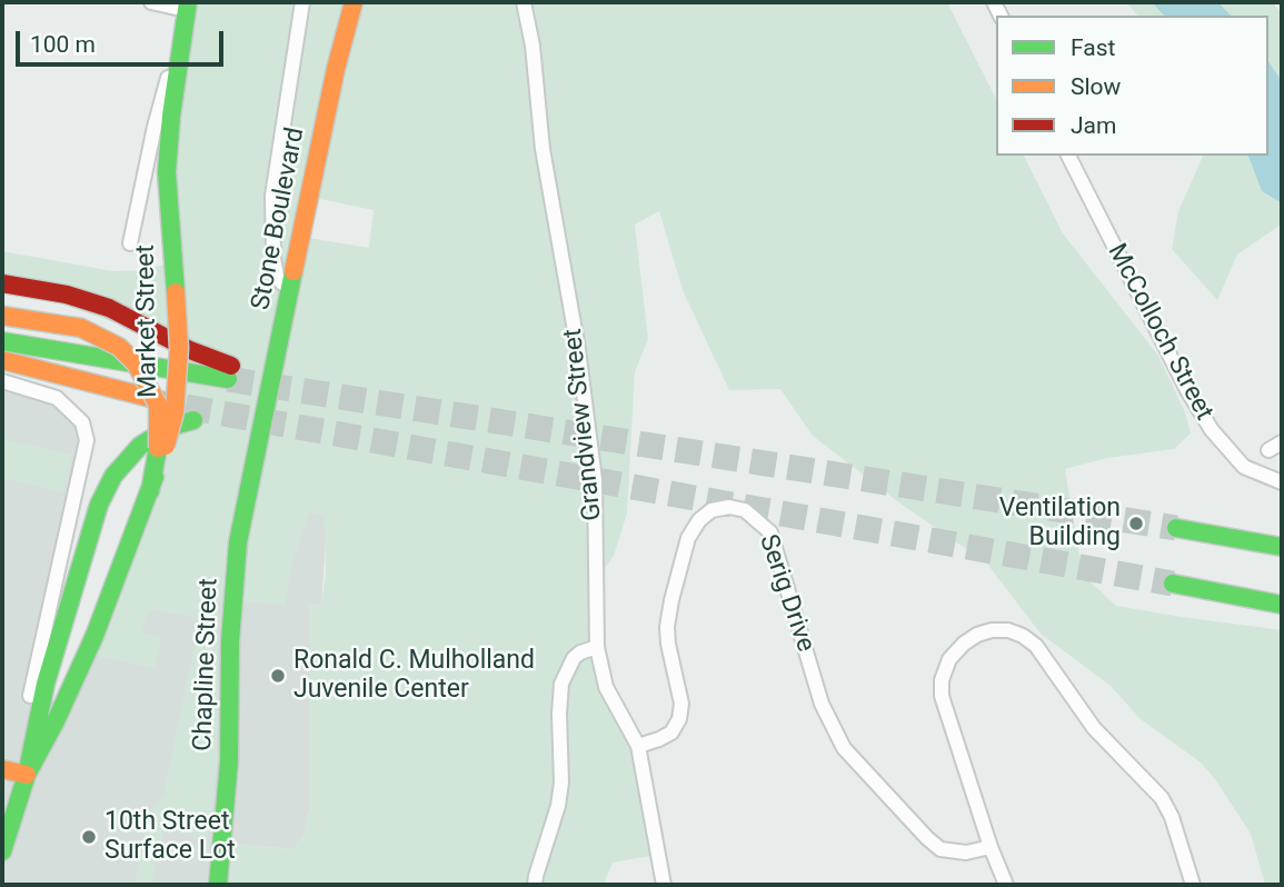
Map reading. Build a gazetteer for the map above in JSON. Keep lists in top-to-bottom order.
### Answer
{
  "streets": {
    "main road": ["Stone Boulevard", "Market Street", "Chapline Street"],
    "street": ["McColloch Street", "Grandview Street", "Serig Drive"]
  },
  "crossings": [
    ["Stone Boulevard", "Chapline Street"],
    ["Grandview Street", "Serig Drive"]
  ],
  "places": ["Ventilation Building", "Ronald C. Mulholland Juvenile Center", "10th Street Surface Lot"],
  "legend": ["Fast", "Slow", "Jam"],
  "scale_bar": "100 m"
}
